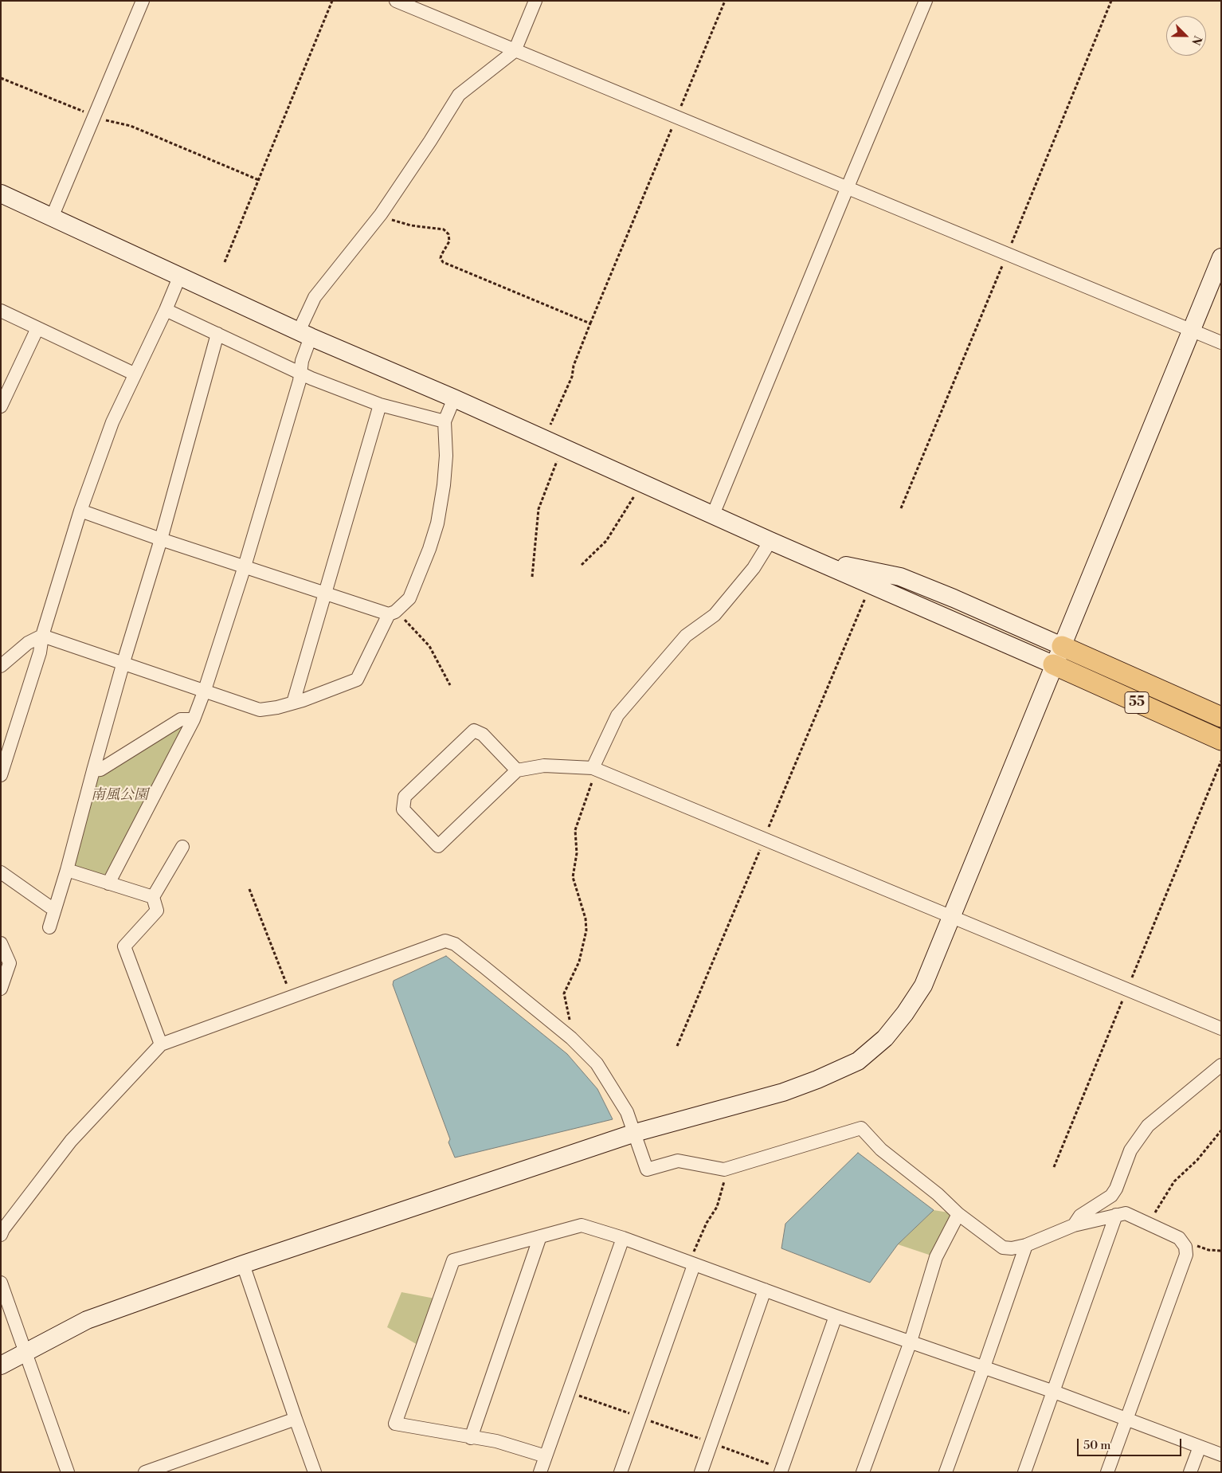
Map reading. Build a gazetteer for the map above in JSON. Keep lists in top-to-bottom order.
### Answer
{
  "streets": {
    "main road": ["55"]
  },
  "parks": ["南風公園"],
  "scale_bar": "50 m",
  "north": "bottom right"
}
